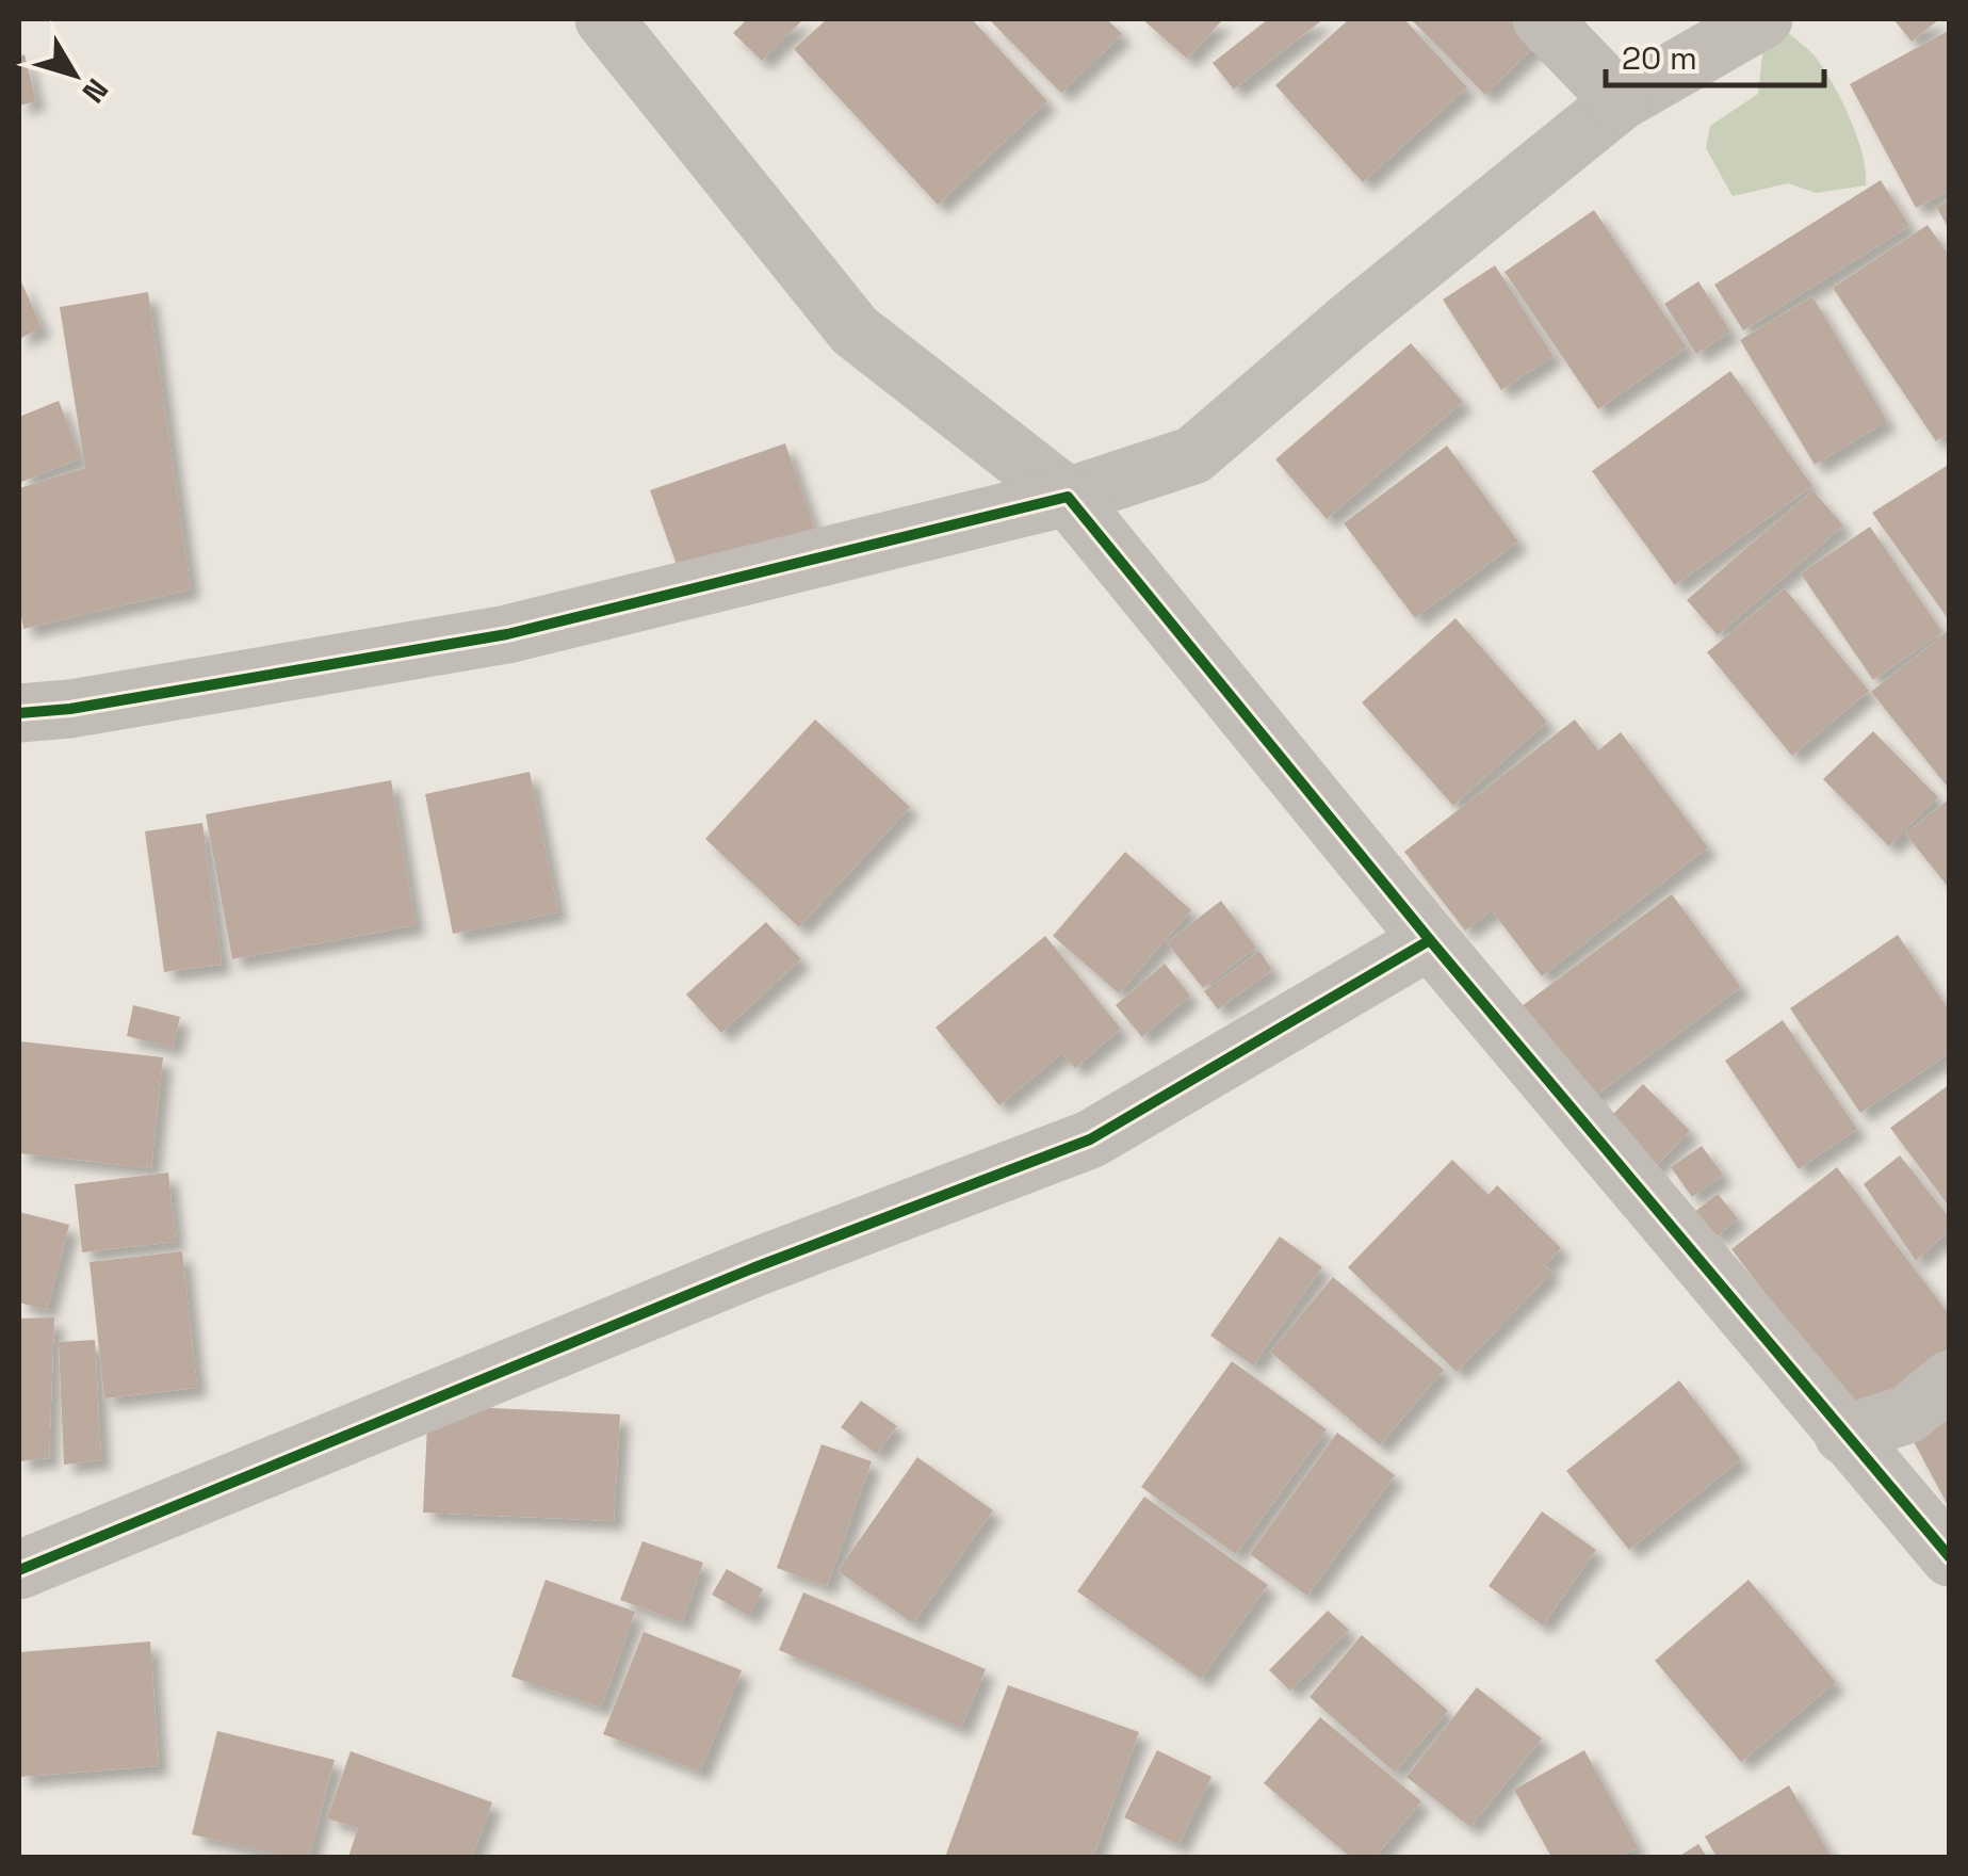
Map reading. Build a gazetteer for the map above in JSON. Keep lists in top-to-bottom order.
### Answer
{
  "scale_bar": "20 m",
  "north": "bottom right"
}
